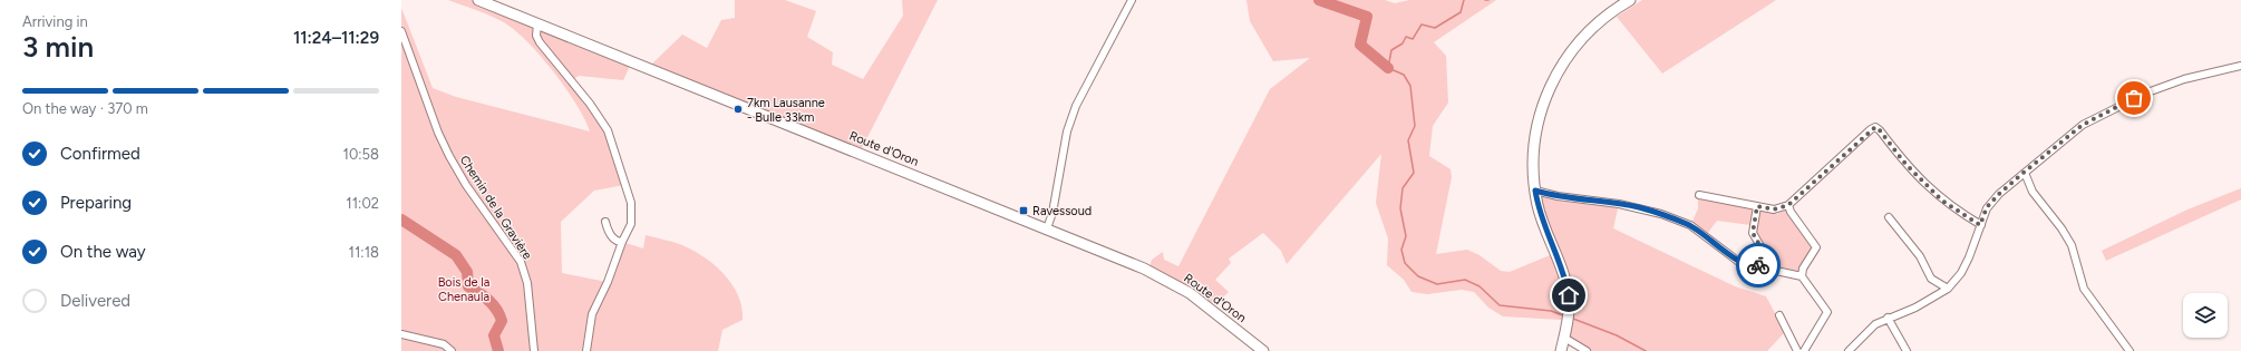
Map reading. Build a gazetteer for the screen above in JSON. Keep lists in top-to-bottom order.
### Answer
{
  "streets": {
    "main road": ["Route d'Oron"],
    "street": ["Chemin de la Gravière"]
  },
  "parks": ["Bois de la Chenaula"],
  "places": {
    "other": ["7km Lausanne - Bulle 33km"],
    "transit": ["Ravessoud"]
  },
  "page": {
    "heading": ["3 min", "Arriving in", "11:24–11:29"],
    "bar": "On the way · 370 m",
    "list": [
      ["Confirmed", "10:58"],
      ["Preparing", "11:02"],
      ["On the way", "11:18"],
      "Delivered"
    ]
  }
}
